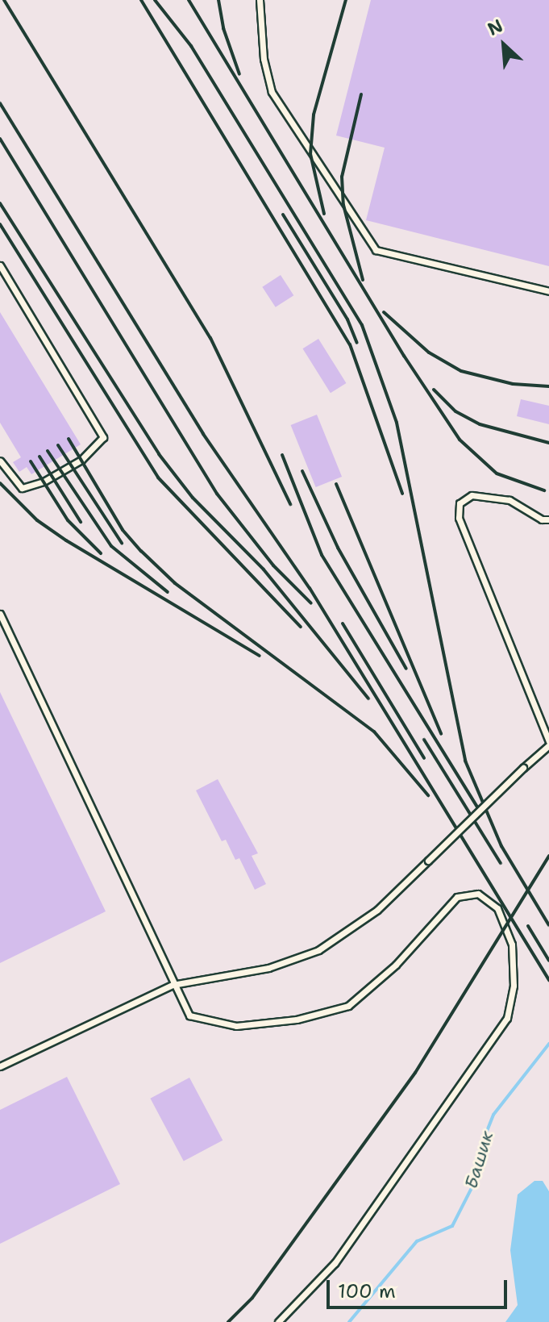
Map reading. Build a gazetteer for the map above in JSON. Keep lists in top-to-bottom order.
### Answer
{
  "water": ["Башик"],
  "scale_bar": "100 m",
  "north": "top left"
}
